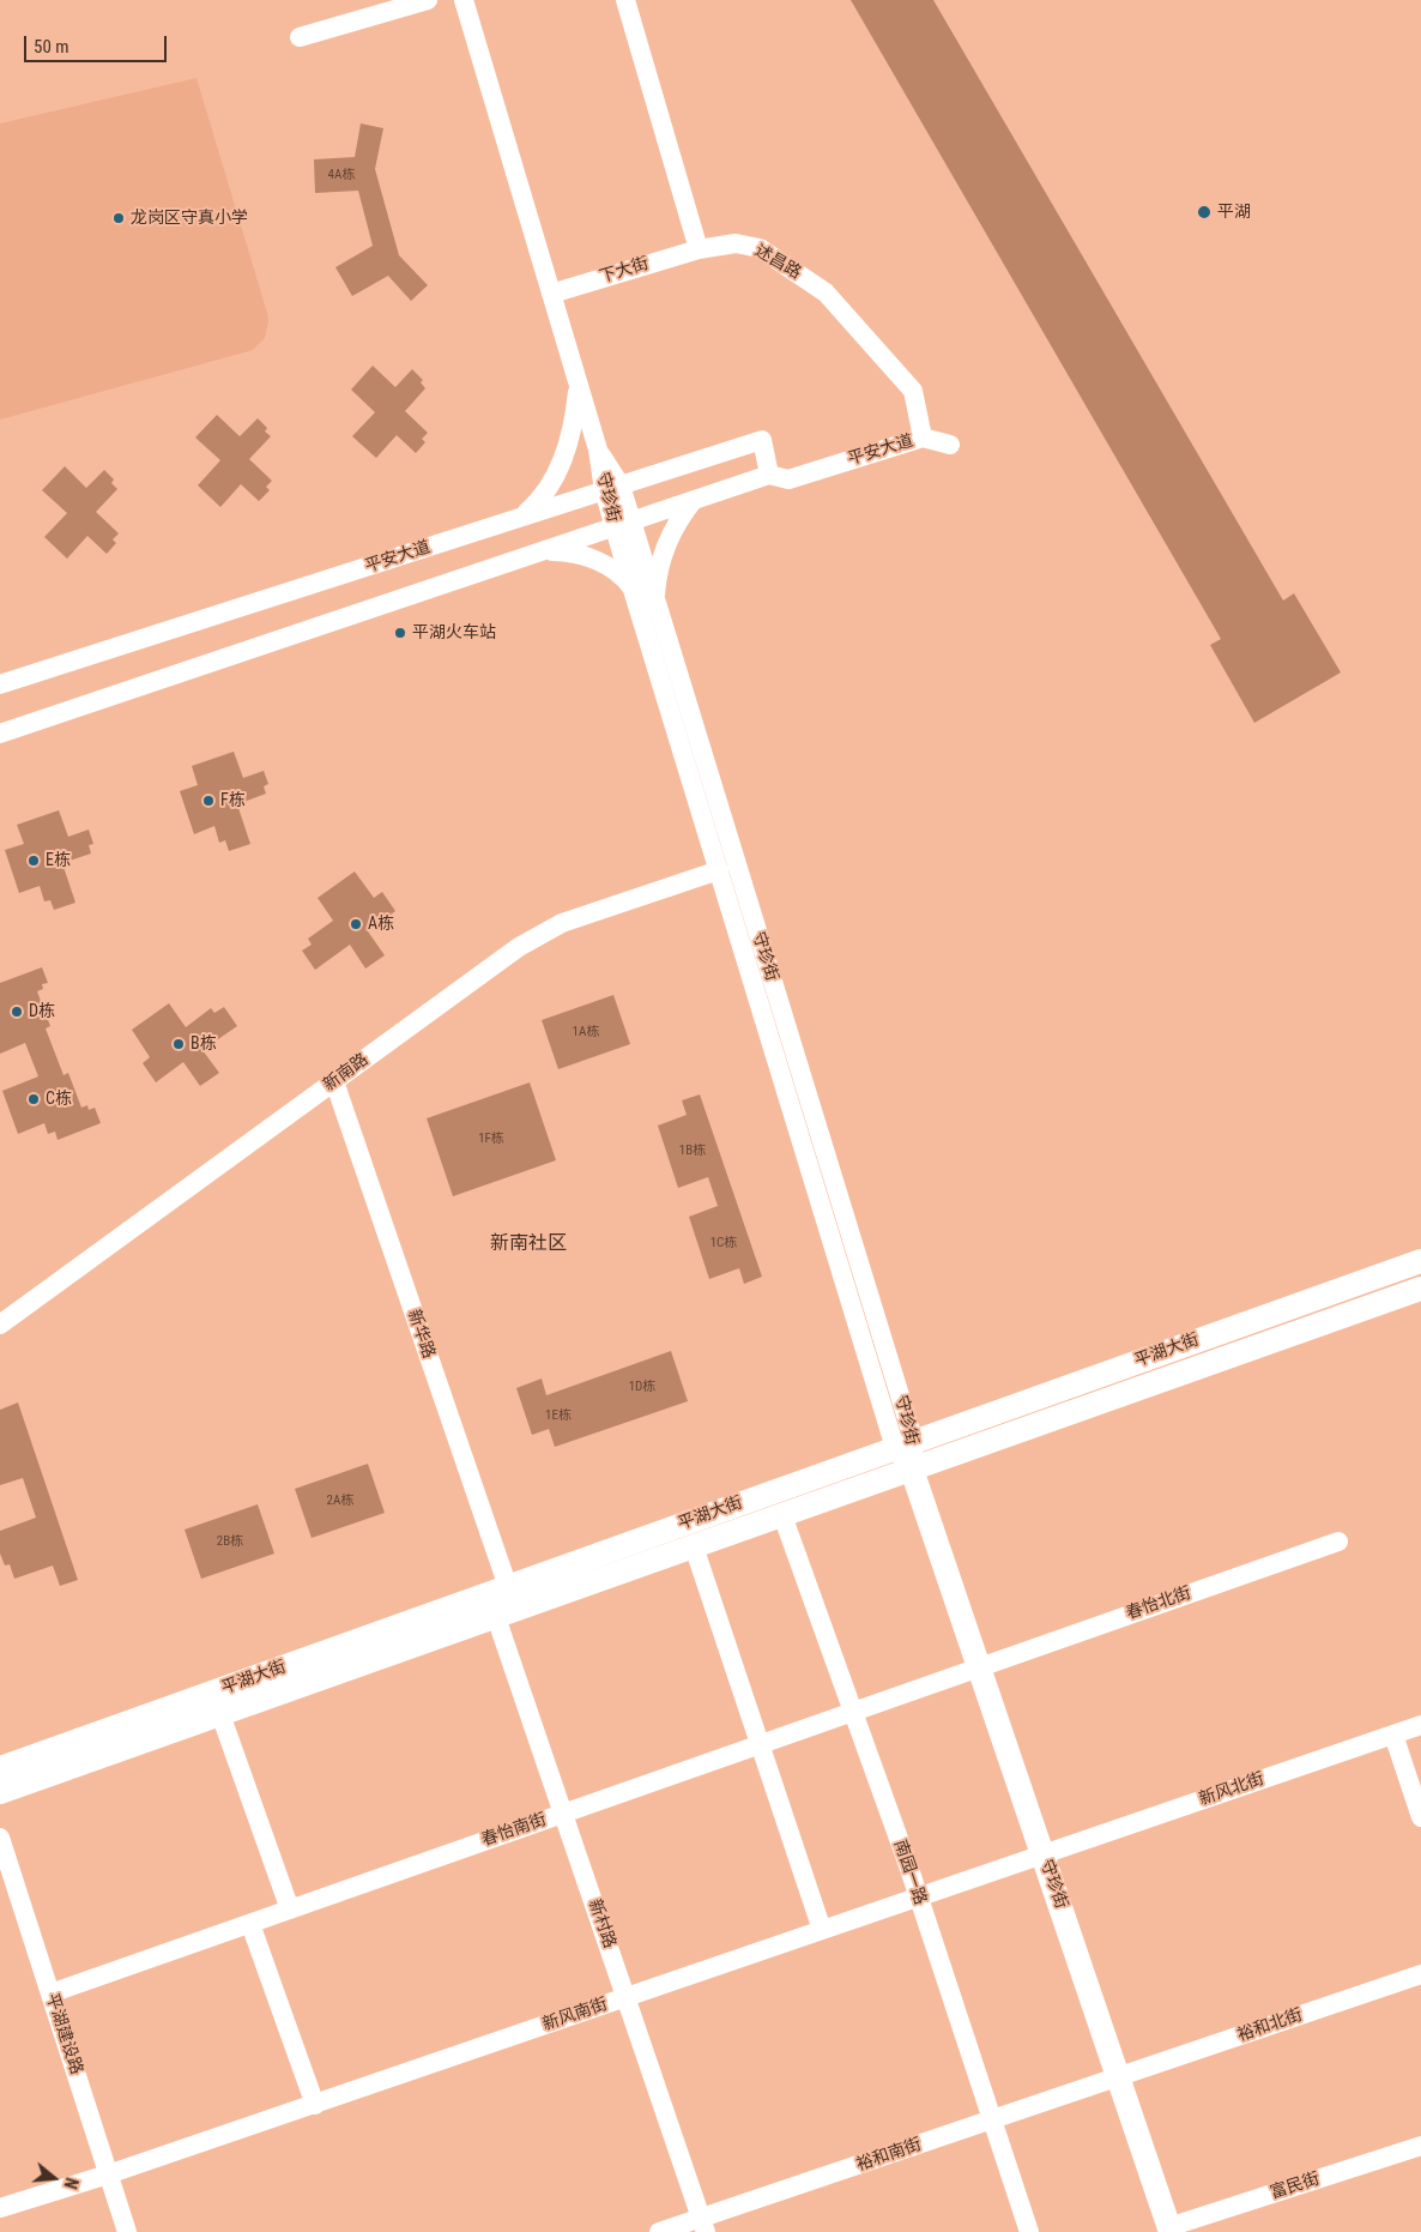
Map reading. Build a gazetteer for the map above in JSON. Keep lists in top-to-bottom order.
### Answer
{
  "streets": {
    "main road": ["守珍街", "平湖大街"],
    "street": [
      "述昌路",
      "下大街",
      "平安大道",
      "新南路",
      "新华路",
      "春怡北街",
      "新风北街",
      "春怡南街",
      "南园一路",
      "新村路",
      "新风南街",
      "裕和北街",
      "平湖建设路",
      "裕和南街",
      "富民街"
    ]
  },
  "crossings": [
    ["述昌路", "下大街"],
    ["述昌路", "平安大道"],
    ["下大街", "守珍街"],
    ["平安大道", "守珍街"],
    ["守珍街", "新南路"],
    ["守珍街", "平湖大街"],
    ["守珍街", "春怡北街"],
    ["守珍街", "新风北街"],
    ["守珍街", "春怡南街"],
    ["守珍街", "新风南街"],
    ["守珍街", "裕和北街"],
    ["守珍街", "裕和南街"],
    ["守珍街", "富民街"],
    ["新南路", "新华路"],
    ["新华路", "平湖大街"],
    ["平湖大街", "南园一路"],
    ["平湖大街", "新村路"],
    ["春怡北街", "春怡南街"],
    ["新风北街", "新风南街"],
    ["春怡南街", "南园一路"],
    ["春怡南街", "新村路"],
    ["春怡南街", "平湖建设路"],
    ["南园一路", "新风南街"],
    ["南园一路", "裕和南街"],
    ["新村路", "新风南街"],
    ["新村路", "裕和南街"],
    ["新风南街", "平湖建设路"],
    ["裕和北街", "裕和南街"]
  ],
  "districts": ["新南社区"],
  "places": [
    "平湖",
    "龙岗区守真小学",
    "平湖火车站",
    "F栋",
    "E栋",
    "A栋",
    "D栋",
    "B栋",
    "C栋"
  ],
  "house_numbers": [
    "4A栋",
    "1A栋",
    "1F栋",
    "1B栋",
    "1C栋",
    "1D栋",
    "1E栋",
    "2A栋",
    "2B栋"
  ],
  "scale_bar": "50 m",
  "north": "right"
}
